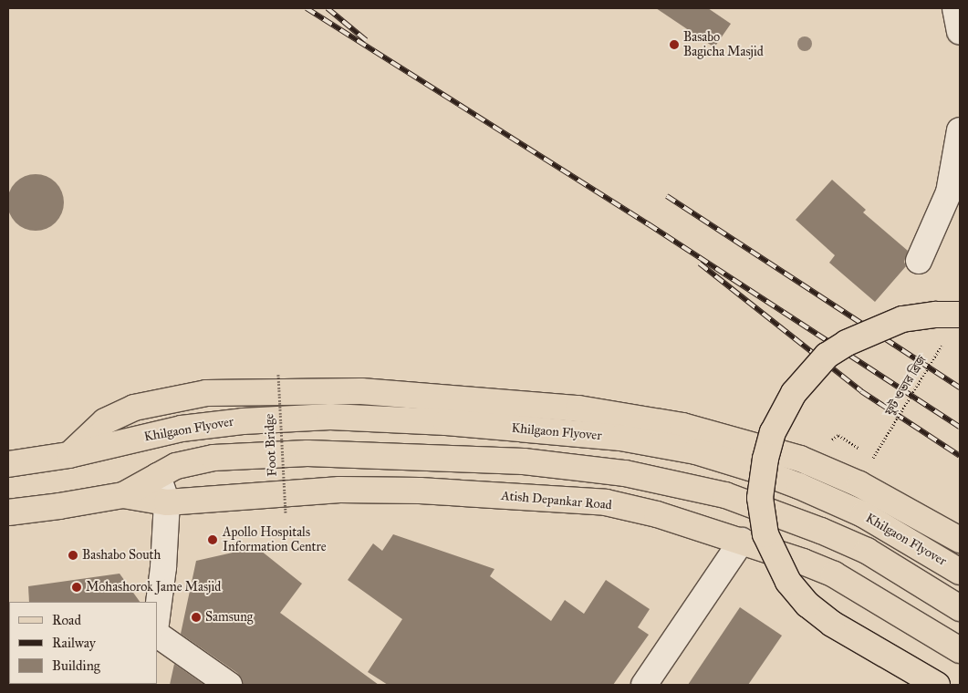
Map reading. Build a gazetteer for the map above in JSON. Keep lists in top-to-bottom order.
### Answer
{
  "streets": {
    "main road": ["Khilgaon Flyover", "Atish Depankar Road"],
    "path": ["ফুট ওভার ব্রিজ", "Foot Bridge"]
  },
  "places": [
    "Basabo Bagicha Masjid",
    "Apollo Hospitals Information Centre",
    "Bashabo South",
    "Mohashorok Jame Masjid",
    "Samsung"
  ],
  "legend": ["Road", "Railway", "Building"]
}
